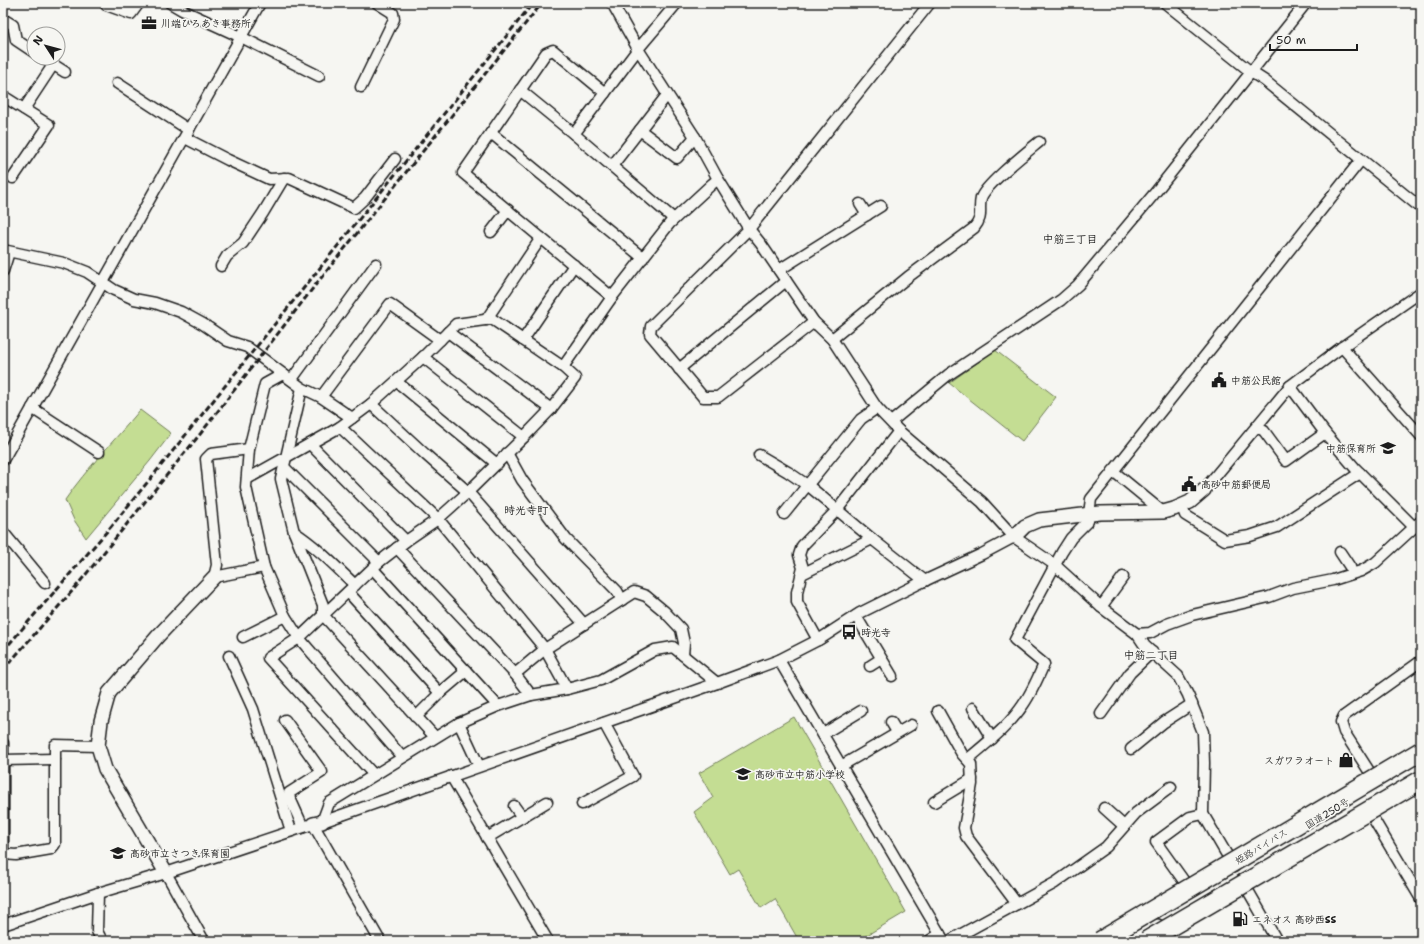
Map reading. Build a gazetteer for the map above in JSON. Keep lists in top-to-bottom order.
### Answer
{
  "streets": {
    "highway": ["国道250号", "姫路バイパス"]
  },
  "districts": ["中筋三丁目", "時光寺町", "中筋二丁目"],
  "places": {
    "office": ["川端ひろあき事務所"],
    "public building": ["中筋公民館", "高砂中筋郵便局"],
    "school or university": ["中筋保育所", "高砂市立中筋小学校", "高砂市立さつき保育園"],
    "bus stop": ["時光寺"],
    "shop": ["スガワラオート"],
    "fuel station": ["エネオス 高砂西SS"]
  },
  "scale_bar": "50 m",
  "north": "top left"
}
